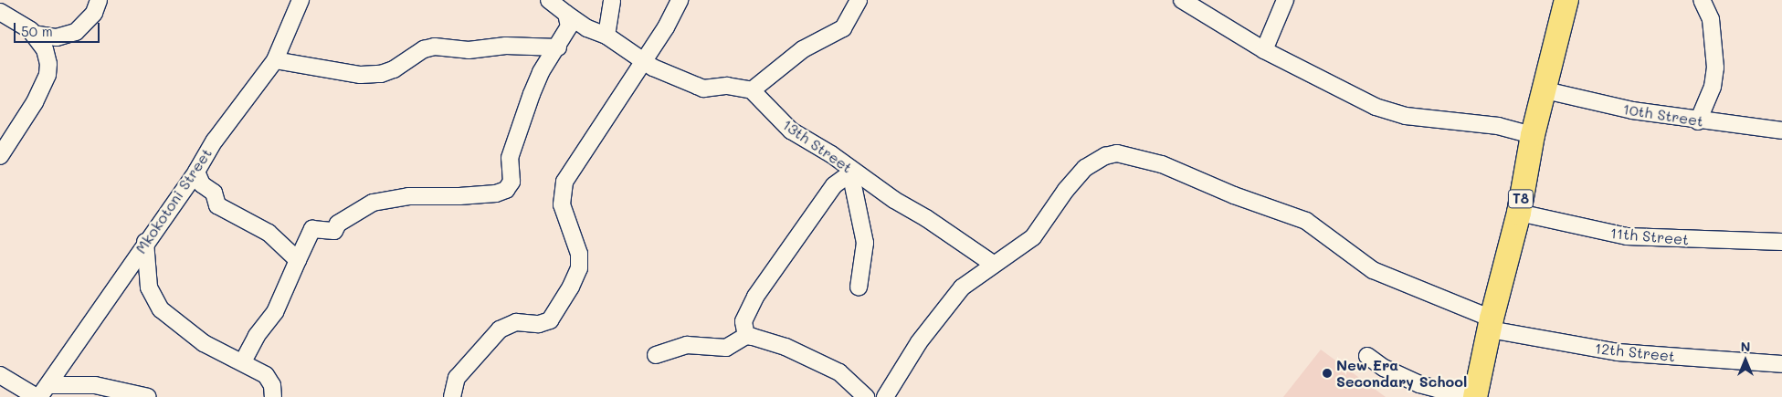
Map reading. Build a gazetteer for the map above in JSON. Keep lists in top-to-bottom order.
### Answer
{
  "streets": {
    "highway": ["T8"],
    "street": [
      "10th Street",
      "13th Street",
      "Mkokotoni Street",
      "11th Street",
      "12th Street"
    ]
  },
  "crossings": [
    ["10th Street", "T8"],
    ["13th Street", "12th Street"],
    ["T8", "11th Street"],
    ["T8", "12th Street"]
  ],
  "places": ["New Era Secondary School"],
  "scale_bar": "50 m",
  "north": "top"
}
